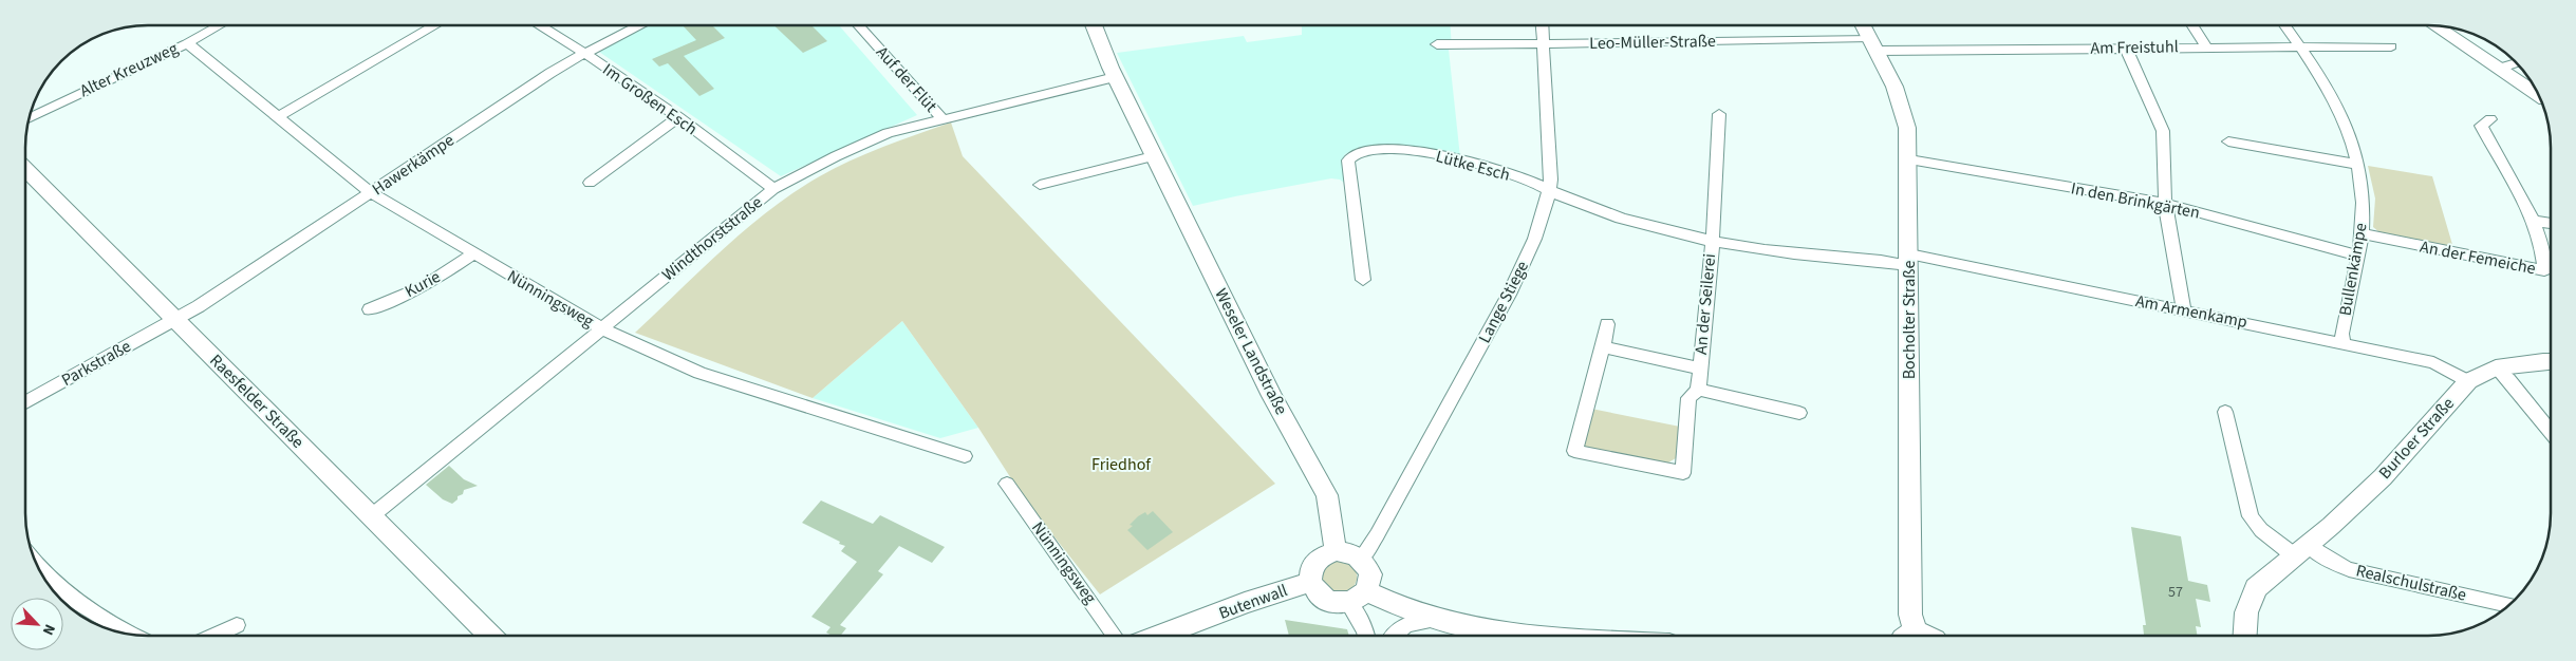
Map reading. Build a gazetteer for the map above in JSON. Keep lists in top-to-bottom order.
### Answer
{
  "streets": {
    "main road": [
      "Bocholter Straße",
      "Weseler Landstraße",
      "Raesfelder Straße",
      "Burloer Straße",
      "Butenwall"
    ],
    "street": [
      "Leo-Müller-Straße",
      "Am Freistuhl",
      "Alter Kreuzweg",
      "Auf der Flüt",
      "Im Großen Esch",
      "Hawerkämpe",
      "Lütke Esch",
      "In den Brinkgärten",
      "Windthorststraße",
      "An der Femeiche",
      "Bullenkämpe",
      "Kurie",
      "Nünningsweg",
      "Lange Stiege",
      "An der Seilerei",
      "Am Armenkamp",
      "Parkstraße",
      "Realschulstraße"
    ]
  },
  "crossings": [
    ["Leo-Müller-Straße", "Am Freistuhl"],
    ["Leo-Müller-Straße", "Lange Stiege"],
    ["Leo-Müller-Straße", "Bocholter Straße"],
    ["Am Freistuhl", "Bullenkämpe"],
    ["Am Freistuhl", "Bocholter Straße"],
    ["Alter Kreuzweg", "Nünningsweg"],
    ["Auf der Flüt", "Windthorststraße"],
    ["Im Großen Esch", "Hawerkämpe"],
    ["Im Großen Esch", "Windthorststraße"],
    ["Hawerkämpe", "Nünningsweg"],
    ["Hawerkämpe", "Parkstraße"],
    ["Hawerkämpe", "Raesfelder Straße"],
    ["Lütke Esch", "Lange Stiege"],
    ["Lütke Esch", "An der Seilerei"],
    ["Lütke Esch", "Am Armenkamp"],
    ["Lütke Esch", "Bocholter Straße"],
    ["In den Brinkgärten", "Bullenkämpe"],
    ["In den Brinkgärten", "Bocholter Straße"],
    ["Windthorststraße", "Nünningsweg"],
    ["Windthorststraße", "Weseler Landstraße"],
    ["Windthorststraße", "Raesfelder Straße"],
    ["An der Femeiche", "Bullenkämpe"],
    ["Bullenkämpe", "Am Armenkamp"],
    ["Kurie", "Nünningsweg"],
    ["Lange Stiege", "Weseler Landstraße"],
    ["Lange Stiege", "Butenwall"],
    ["Am Armenkamp", "Bocholter Straße"],
    ["Am Armenkamp", "Burloer Straße"],
    ["Weseler Landstraße", "Butenwall"],
    ["Parkstraße", "Raesfelder Straße"],
    ["Burloer Straße", "Realschulstraße"]
  ],
  "parks": ["Friedhof"],
  "house_numbers": ["57"],
  "north": "bottom right"
}
